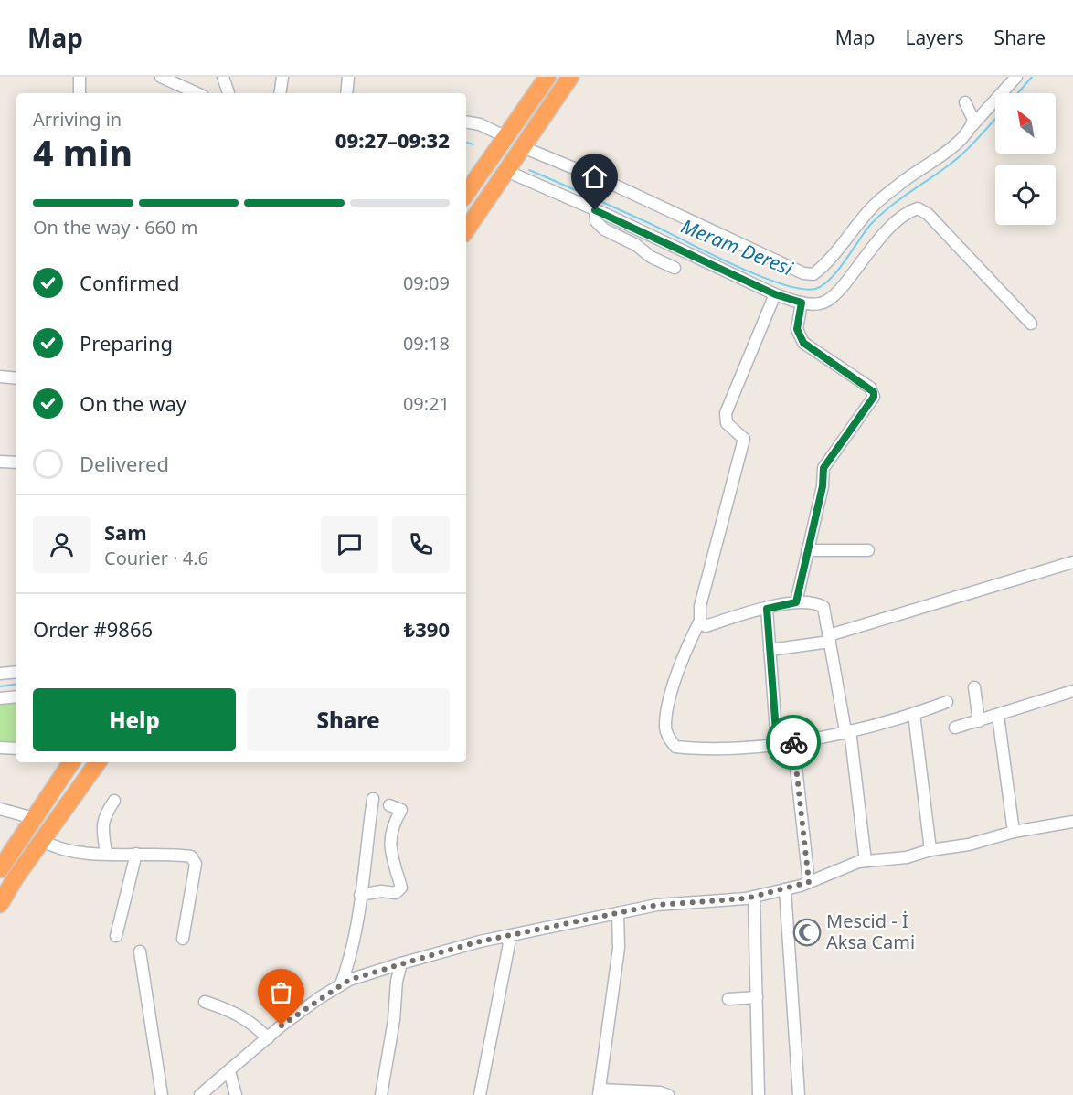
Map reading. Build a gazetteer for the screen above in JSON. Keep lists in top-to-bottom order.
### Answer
{
  "water": ["Meram Deresi"],
  "places": {
    "mosque": ["Mescid - İ Aksa Cami"]
  },
  "north": "top left",
  "page": {
    "header": "Map",
    "nav": ["Map", "Layers", "Share"],
    "heading": ["4 min", "Arriving in", "09:27–09:32"],
    "panel": [
      "Sam",
      "Courier · 4.6",
      "Order #9866",
      "₺390"
    ],
    "bar": "On the way · 660 m",
    "list": [
      ["Confirmed", "09:09"],
      ["Preparing", "09:18"],
      ["On the way", "09:21"],
      "Delivered"
    ],
    "buttons": ["Help", "Share"]
  }
}
